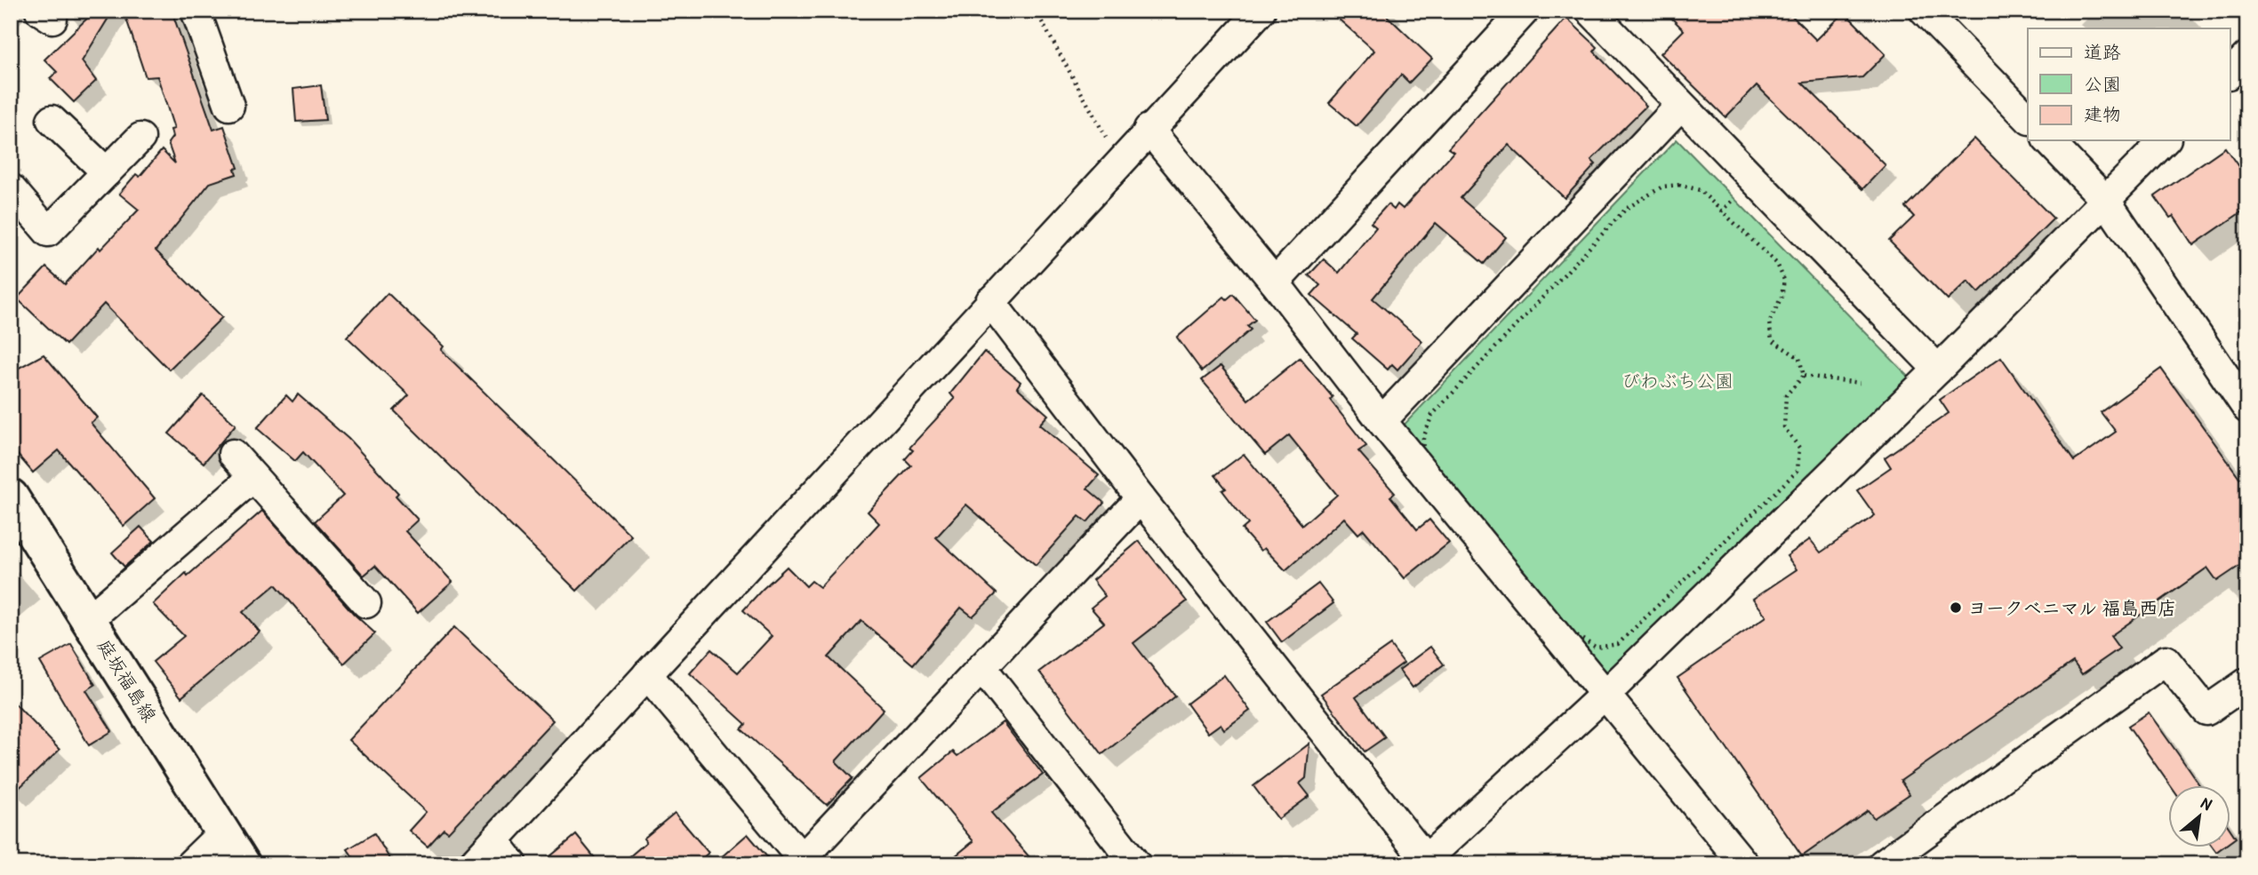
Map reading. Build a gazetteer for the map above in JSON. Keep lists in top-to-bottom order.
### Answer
{
  "streets": {
    "main road": ["庭坂福島線"]
  },
  "parks": ["びわぶち公園"],
  "places": ["ヨークベニマル 福島西店"],
  "legend": ["道路", "公園", "建物"],
  "north": "top right"
}
